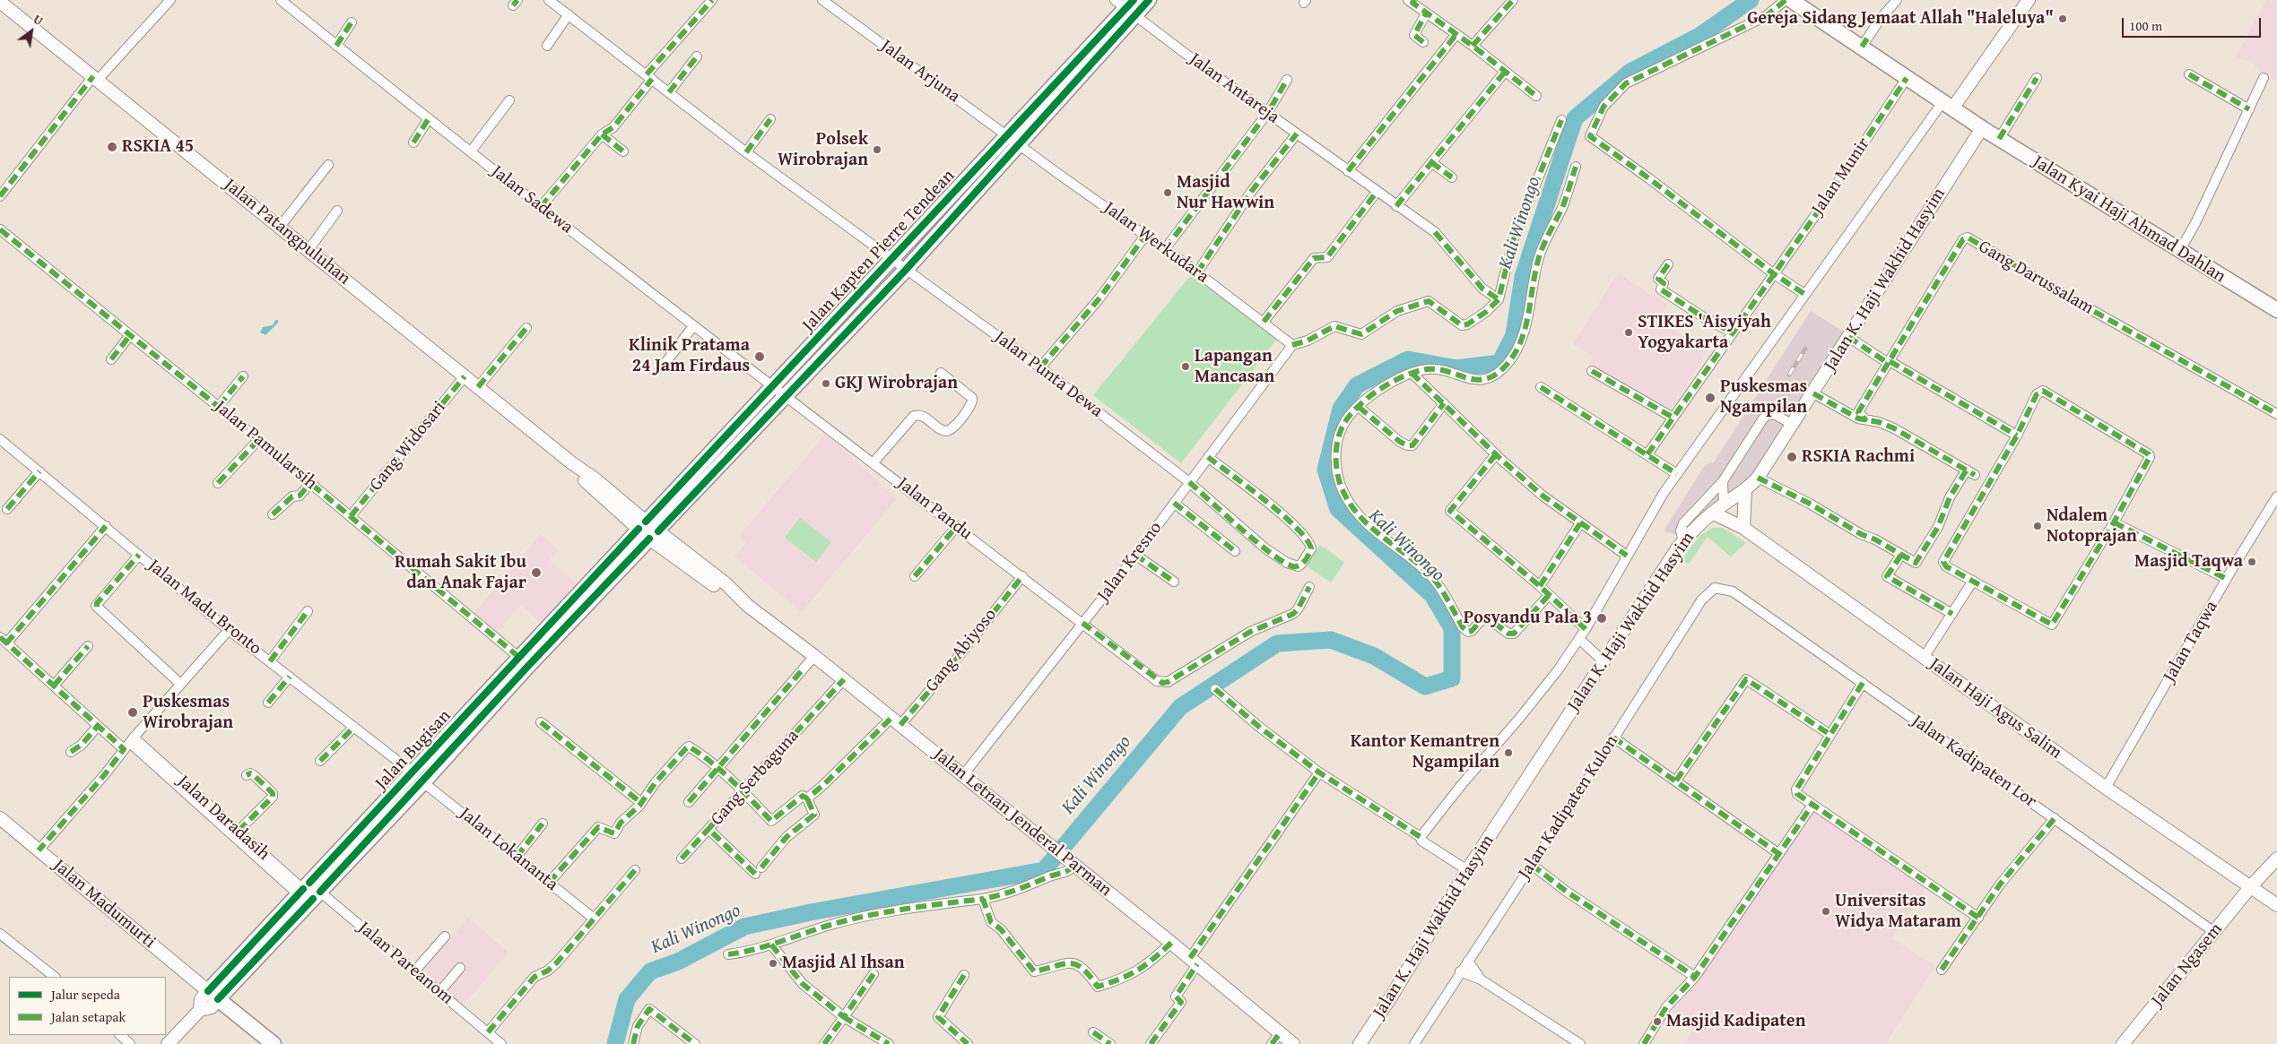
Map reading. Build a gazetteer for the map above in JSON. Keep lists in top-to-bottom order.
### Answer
{
  "streets": {
    "main road": ["Jalan Kyai Haji Ahmad Dahlan", "Jalan Kapten Pierre Tendean", "Jalan Bugisan"],
    "street": [
      "Jalan Arjuna",
      "Jalan Antareja",
      "Jalan Munir",
      "Jalan Sadewa",
      "Jalan Patangpuluhan",
      "Jalan Werkudara",
      "Gang Darussalam",
      "Jalan K. Haji Wakhid Hasyim",
      "Jalan Punta Dewa",
      "Jalan Pamularsih",
      "Gang Widosari",
      "Jalan Pandu",
      "Jalan Kresno",
      "Jalan Madu Bronto",
      "Jalan Taqwa",
      "Gang Abiyoso",
      "Jalan Haji Agus Salim",
      "Jalan Kadipaten Lor",
      "Gang Serbaguna",
      "Jalan Kadipaten Kulon",
      "Jalan Daradasih",
      "Jalan Letnan Jenderal Parman",
      "Jalan Lokananta",
      "Jalan Madumurti",
      "Jalan Pareanom",
      "Jalan Ngasem"
    ]
  },
  "crossings": [
    ["Jalan Arjuna", "Jalan Werkudara"],
    ["Jalan Arjuna", "Jalan Kapten Pierre Tendean"],
    ["Jalan Antareja", "Jalan Kapten Pierre Tendean"],
    ["Jalan Munir", "Jalan Kyai Haji Ahmad Dahlan"],
    ["Jalan Sadewa", "Jalan Kapten Pierre Tendean"],
    ["Jalan Sadewa", "Jalan Pandu"],
    ["Jalan Kyai Haji Ahmad Dahlan", "Jalan K. Haji Wakhid Hasyim"],
    ["Jalan Patangpuluhan", "Jalan Kapten Pierre Tendean"],
    ["Jalan Patangpuluhan", "Gang Widosari"],
    ["Jalan Patangpuluhan", "Jalan Bugisan"],
    ["Jalan Patangpuluhan", "Jalan Letnan Jenderal Parman"],
    ["Jalan Werkudara", "Jalan Kapten Pierre Tendean"],
    ["Jalan Werkudara", "Jalan Kresno"],
    ["Jalan Kapten Pierre Tendean", "Jalan Punta Dewa"],
    ["Jalan Kapten Pierre Tendean", "Jalan Pandu"],
    ["Jalan Kapten Pierre Tendean", "Jalan Bugisan"],
    ["Jalan Kapten Pierre Tendean", "Jalan Letnan Jenderal Parman"],
    ["Jalan K. Haji Wakhid Hasyim", "Jalan Haji Agus Salim"],
    ["Jalan Punta Dewa", "Jalan Kresno"],
    ["Jalan Pamularsih", "Gang Widosari"],
    ["Jalan Pamularsih", "Jalan Bugisan"],
    ["Jalan Pandu", "Jalan Kresno"],
    ["Jalan Pandu", "Gang Abiyoso"],
    ["Jalan Kresno", "Jalan Letnan Jenderal Parman"],
    ["Jalan Madu Bronto", "Jalan Bugisan"],
    ["Jalan Madu Bronto", "Jalan Lokananta"],
    ["Jalan Taqwa", "Jalan Haji Agus Salim"],
    ["Gang Abiyoso", "Gang Serbaguna"],
    ["Gang Abiyoso", "Jalan Letnan Jenderal Parman"],
    ["Jalan Haji Agus Salim", "Jalan Ngasem"],
    ["Jalan Bugisan", "Jalan Daradasih"],
    ["Jalan Bugisan", "Jalan Letnan Jenderal Parman"],
    ["Jalan Bugisan", "Jalan Lokananta"],
    ["Jalan Bugisan", "Jalan Madumurti"],
    ["Jalan Bugisan", "Jalan Pareanom"],
    ["Jalan Kadipaten Lor", "Jalan Kadipaten Kulon"],
    ["Jalan Kadipaten Lor", "Jalan Ngasem"],
    ["Gang Serbaguna", "Jalan Letnan Jenderal Parman"],
    ["Jalan Daradasih", "Jalan Pareanom"]
  ],
  "water": ["Kali Winongo"],
  "places": [
    "Gereja Sidang Jemaat Allah \"Haleluya\"",
    "RSKIA 45",
    "Polsek Wirobrajan",
    "Masjid Nur Hawwin",
    "STIKES 'Aisyiyah Yogyakarta",
    "Klinik Pratama 24 Jam Firdaus",
    "Lapangan Mancasan",
    "GKJ Wirobrajan",
    "Puskesmas Ngampilan",
    "RSKIA Rachmi",
    "Ndalem Notoprajan",
    "Masjid Taqwa",
    "Rumah Sakit Ibu dan Anak Fajar",
    "Posyandu Pala 3",
    "Puskesmas Wirobrajan",
    "Kantor Kemantren Ngampilan",
    "Universitas Widya Mataram",
    "Masjid Al Ihsan",
    "Masjid Kadipaten"
  ],
  "legend": ["Jalur sepeda", "Jalan setapak"],
  "scale_bar": "100 m",
  "north": "top right"
}
